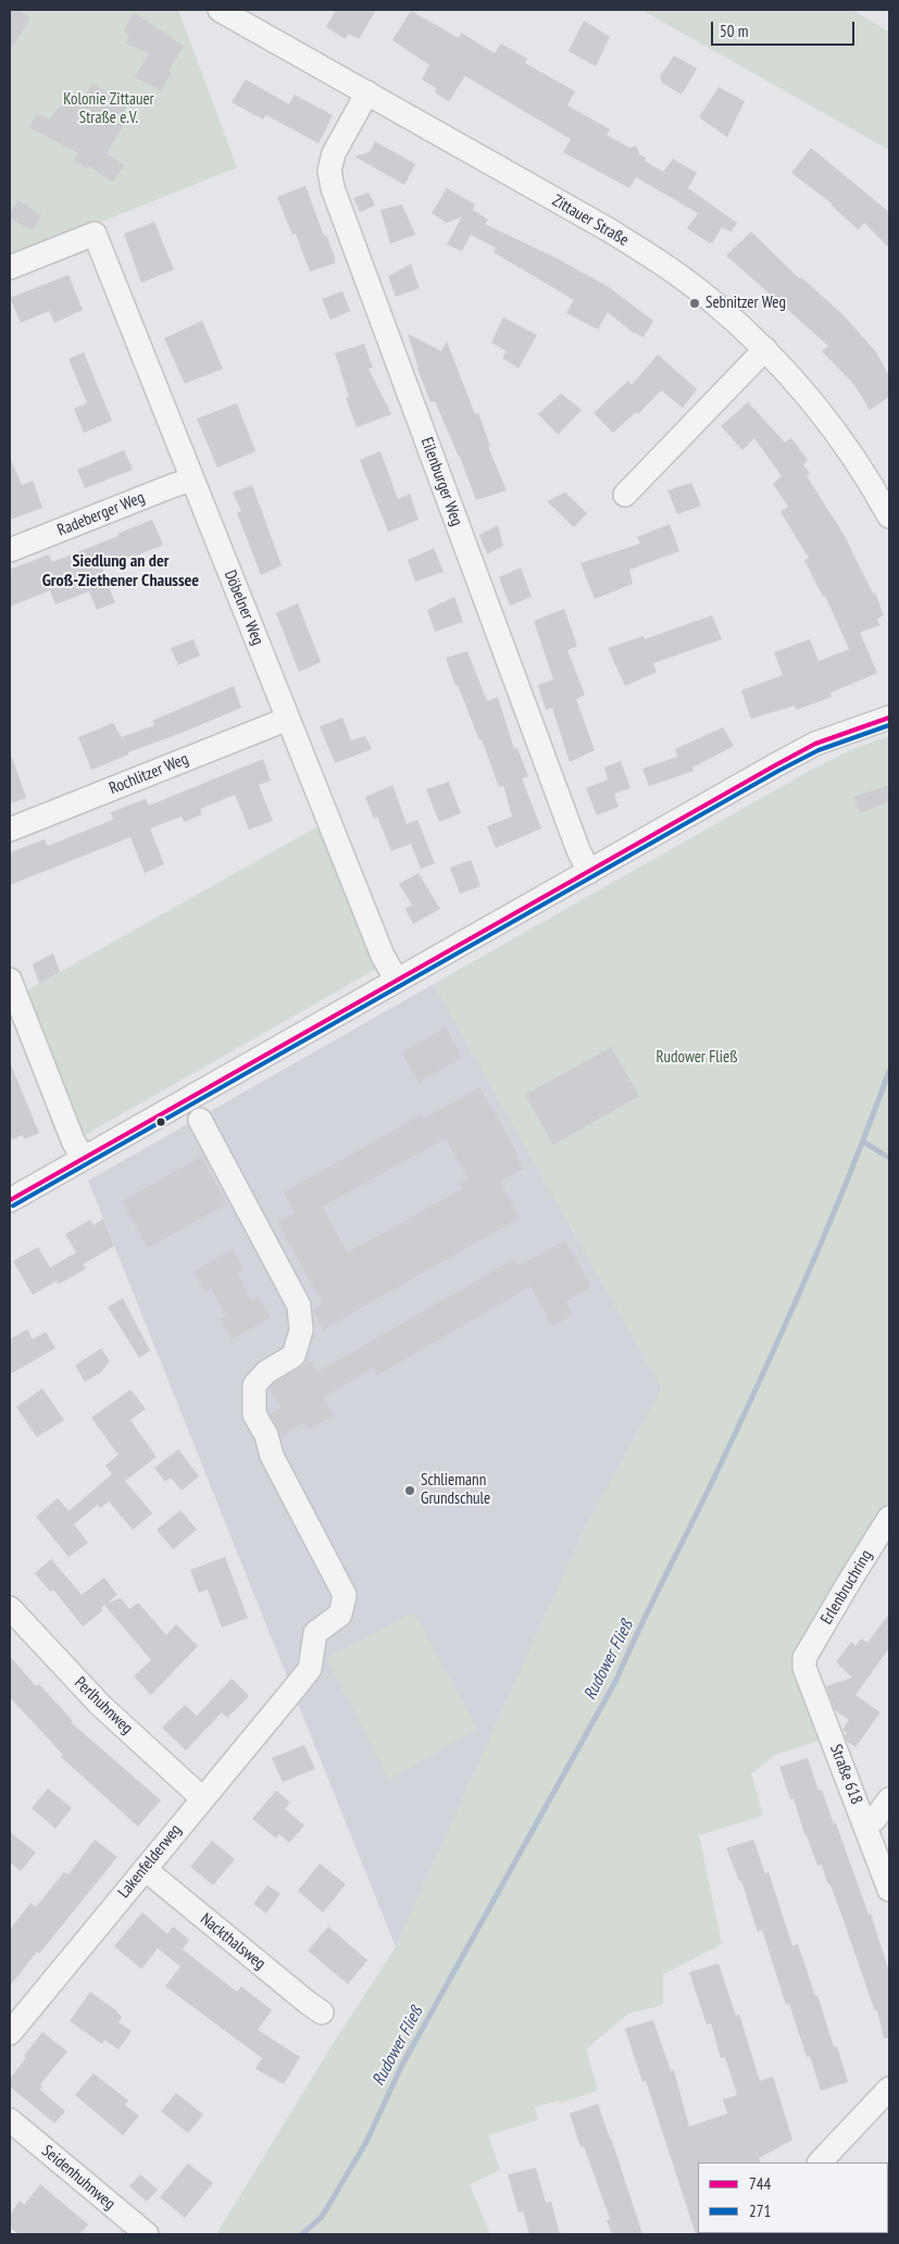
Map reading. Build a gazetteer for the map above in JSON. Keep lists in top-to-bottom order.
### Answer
{
  "streets": {
    "street": [
      "Zittauer Straße",
      "Eilenburger Weg",
      "Radeberger Weg",
      "Döbelner Weg",
      "Rochlitzer Weg",
      "Erlenbruchring",
      "Perlhuhnweg",
      "Straße 618",
      "Lakenfelderweg",
      "Nackthalsweg",
      "Seidenhuhnweg"
    ]
  },
  "crossings": [
    ["Zittauer Straße", "Eilenburger Weg"],
    ["Radeberger Weg", "Döbelner Weg"],
    ["Döbelner Weg", "Rochlitzer Weg"],
    ["Erlenbruchring", "Straße 618"],
    ["Perlhuhnweg", "Lakenfelderweg"],
    ["Lakenfelderweg", "Nackthalsweg"]
  ],
  "districts": ["Siedlung an der Groß-Ziethener Chaussee"],
  "water": ["Rudower Fließ"],
  "parks": ["Kolonie Zittauer Straße e.V.", "Rudower Fließ"],
  "places": ["Sebnitzer Weg", "Schliemann Grundschule"],
  "lines": ["transit line 744", "transit line 271"],
  "legend": ["744", "271"],
  "scale_bar": "50 m"
}
